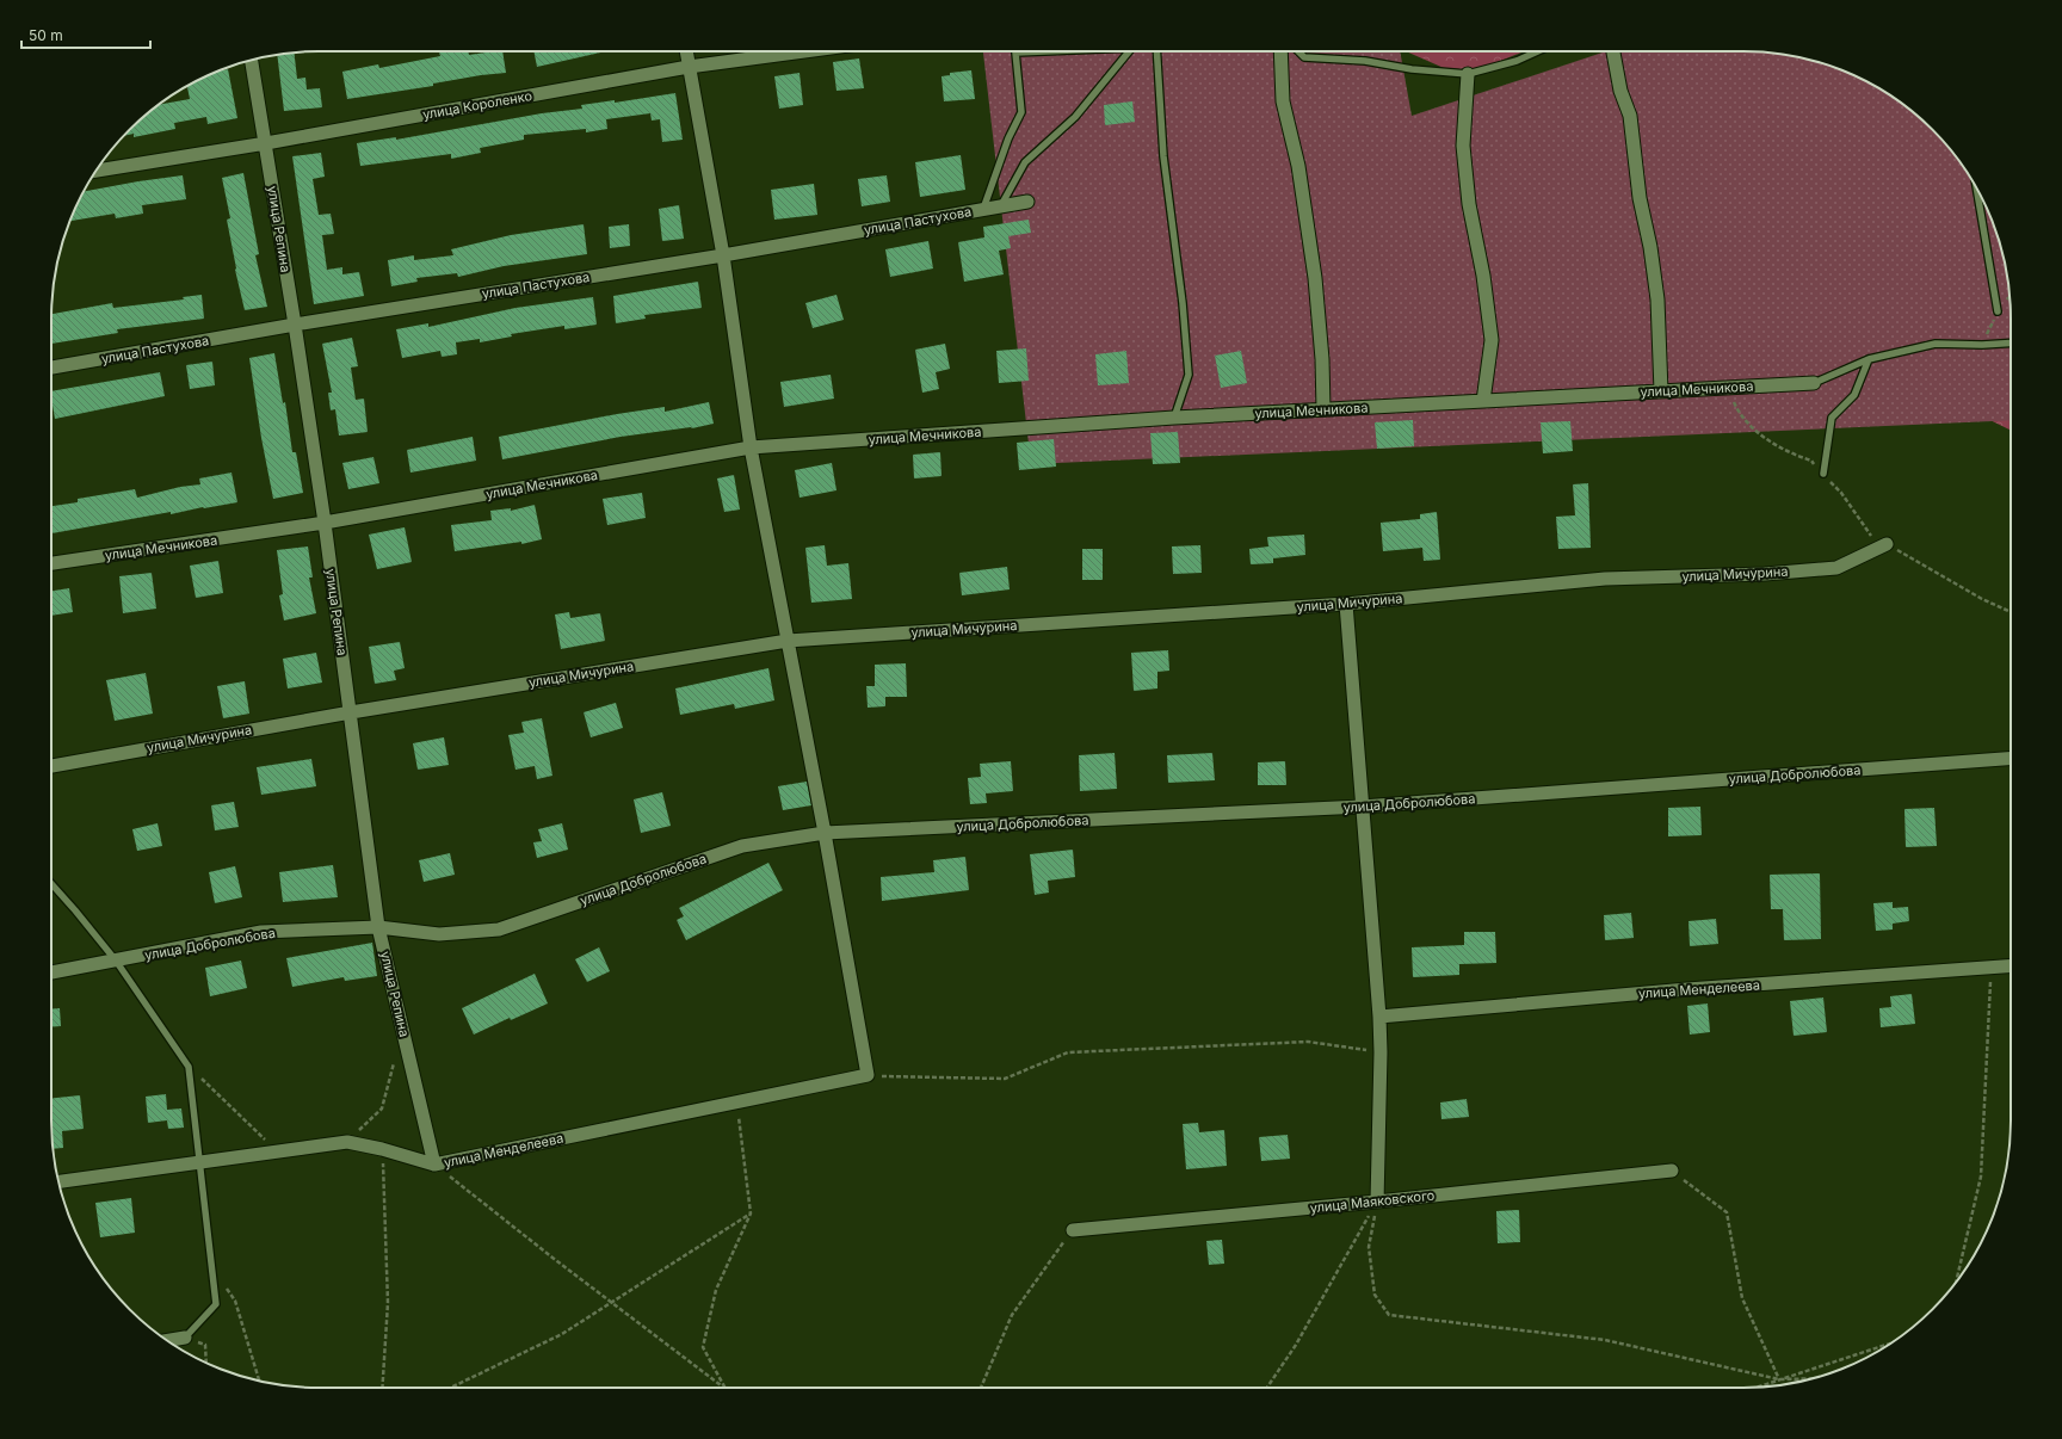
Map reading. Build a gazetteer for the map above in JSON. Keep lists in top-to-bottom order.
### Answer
{
  "streets": {
    "street": [
      "улица Короленко",
      "улица Пастухова",
      "улица Репина",
      "улица Мечникова",
      "улица Мичурина",
      "улица Добролюбова",
      "улица Менделеева",
      "улица Маяковского"
    ]
  },
  "crossings": [
    ["улица Короленко", "улица Репина"],
    ["улица Пастухова", "улица Репина"],
    ["улица Репина", "улица Мечникова"],
    ["улица Репина", "улица Мичурина"],
    ["улица Репина", "улица Добролюбова"],
    ["улица Репина", "улица Менделеева"]
  ],
  "scale_bar": "50 m"
}
